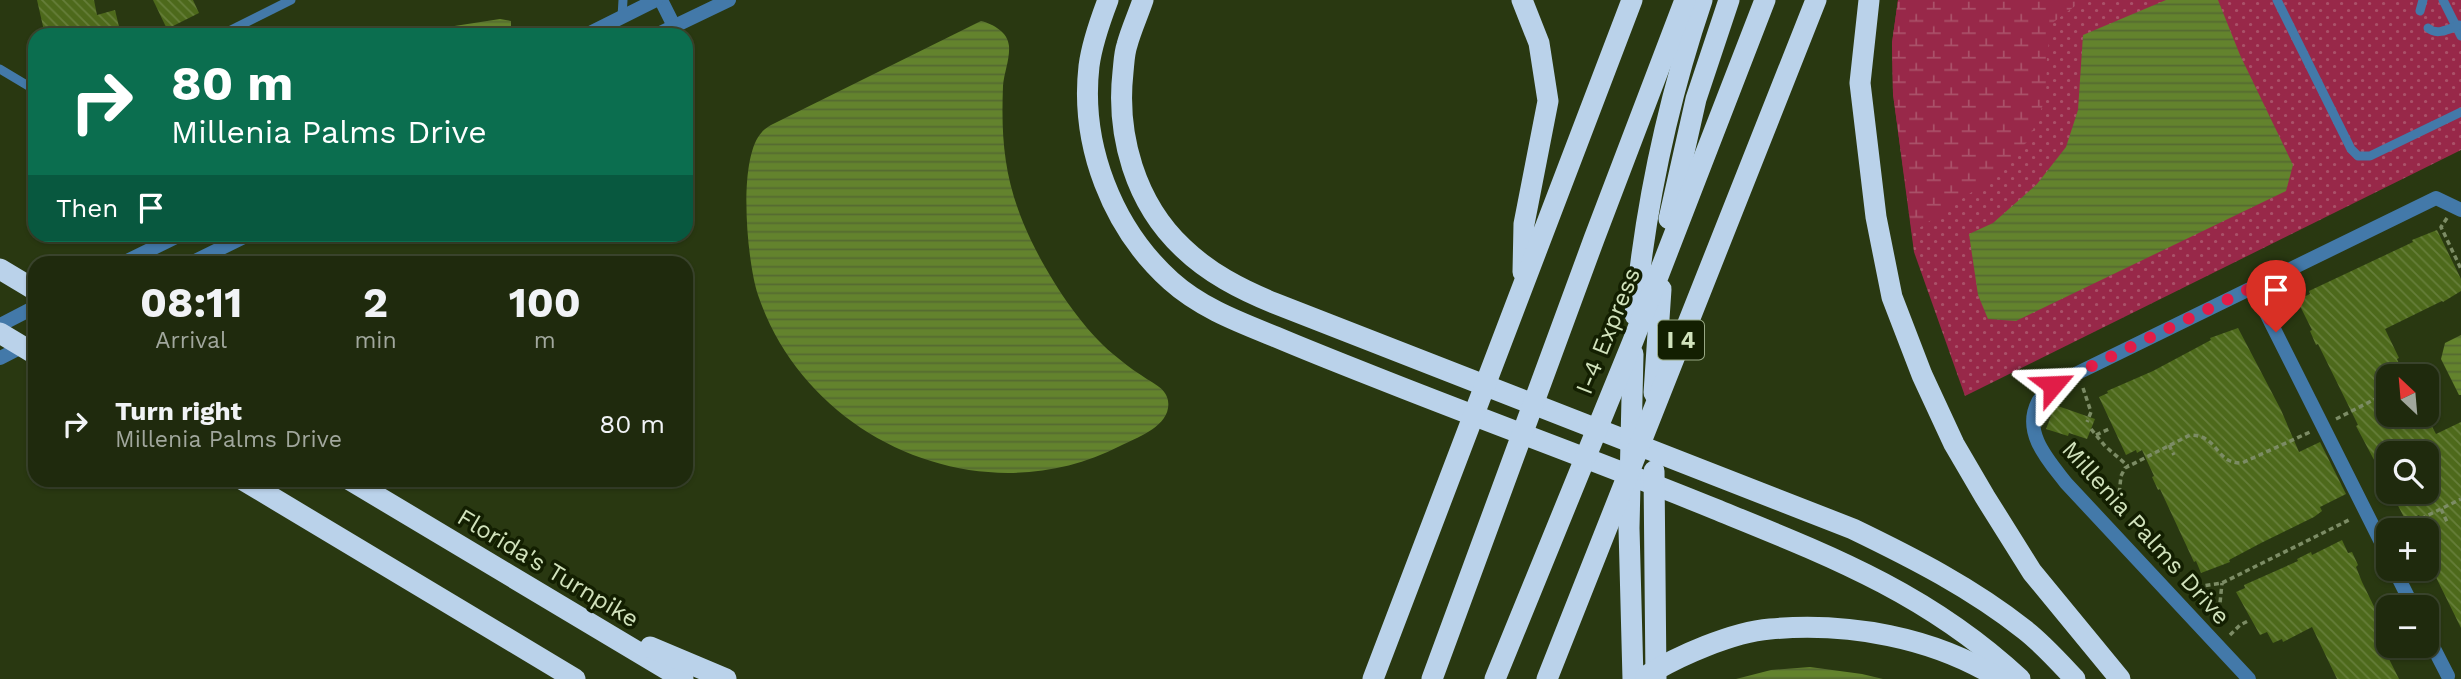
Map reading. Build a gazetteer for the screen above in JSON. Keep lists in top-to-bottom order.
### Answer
{
  "streets": {
    "highway": ["I-4 Express", "I 4", "Florida's Turnpike"],
    "street": ["Millenia Palms Drive"]
  },
  "north": "top left",
  "page": {
    "turn": ["80 m", "Millenia Palms Drive"],
    "then": "Then",
    "eta": [
      "08:11",
      "Arrival",
      "2",
      "min",
      "100",
      "m"
    ],
    "map_buttons": ["+", "−"],
    "list": [
      {
        "name": "Turn right",
        "note": "Millenia Palms Drive",
        "value": "80 m"
      }
    ]
  }
}
